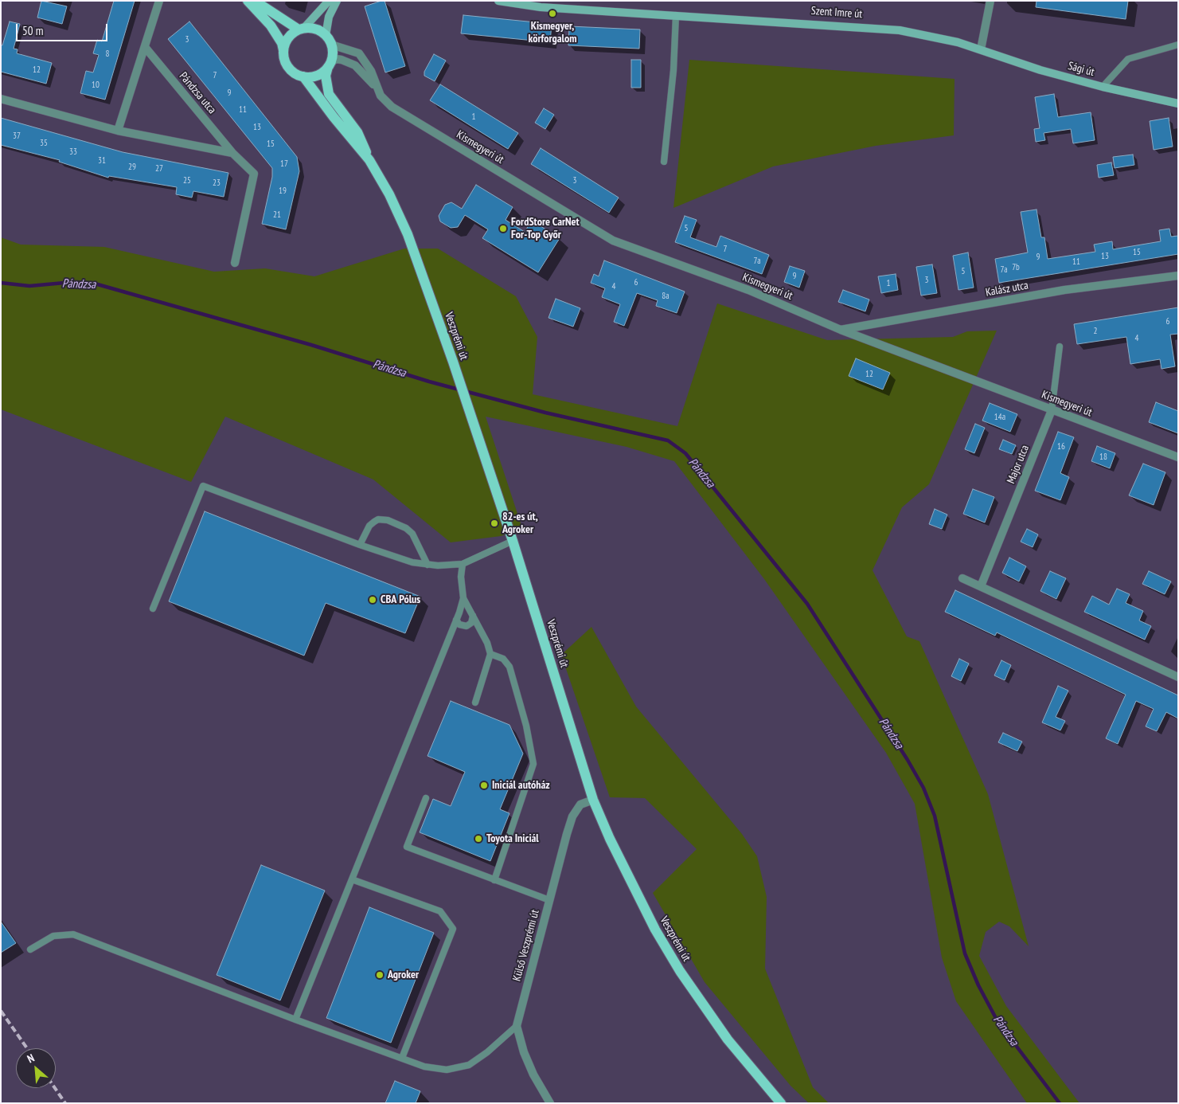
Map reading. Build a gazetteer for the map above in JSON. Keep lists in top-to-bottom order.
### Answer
{
  "streets": {
    "main road": ["Szent Imre út", "Sági út", "Veszprémi út"],
    "street": [
      "Pándzsa utca",
      "Kismegyeri út",
      "Kalász utca",
      "Major utca",
      "Külső Veszprémi út"
    ]
  },
  "crossings": [
    ["Szent Imre út", "Sági út"],
    ["Kismegyeri út", "Kalász utca"],
    ["Kismegyeri út", "Veszprémi út"],
    ["Kismegyeri út", "Major utca"],
    ["Veszprémi út", "Külső Veszprémi út"]
  ],
  "water": ["Pándzsa"],
  "places": [
    "Kismegyer, körforgalom",
    "FordStore CarNet For-Top Győr",
    "82-es út, Agroker",
    "CBA Pólus",
    "Iniciál autóház",
    "Toyota Iniciál",
    "Agroker"
  ],
  "house_numbers": [
    "3",
    "8",
    "12",
    "7",
    "10",
    "9",
    "11",
    "1",
    "13",
    "37",
    "35",
    "15",
    "33",
    "31",
    "17",
    "29",
    "27",
    "25",
    "3",
    "23",
    "19",
    "21",
    "5",
    "7",
    "15",
    "13",
    "9",
    "7a",
    "11",
    "7b",
    "7a",
    "5",
    "9",
    "3",
    "6",
    "1",
    "4",
    "8a",
    "6",
    "2",
    "4",
    "12",
    "14a",
    "16",
    "18"
  ],
  "scale_bar": "50 m",
  "north": "top left"
}
